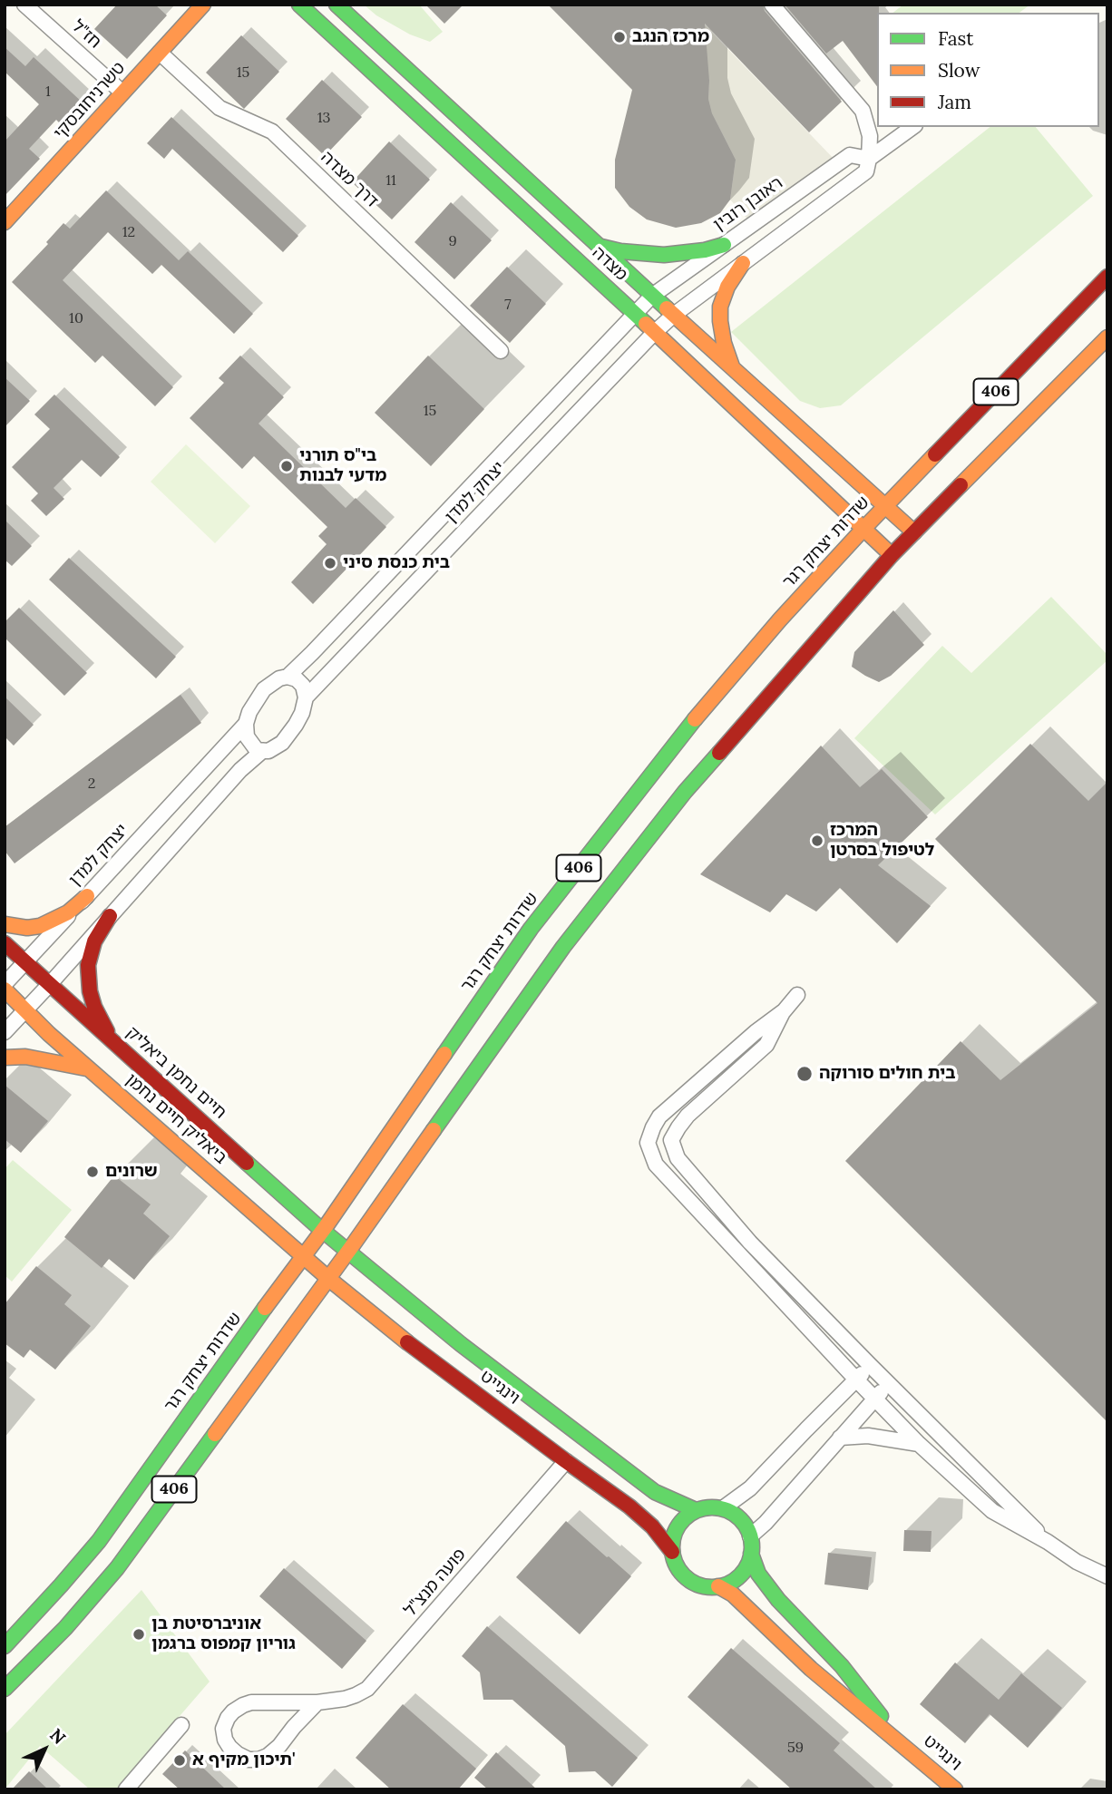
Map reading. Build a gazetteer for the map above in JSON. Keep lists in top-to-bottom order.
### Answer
{
  "streets": {
    "main road": [
      "טשרניחובסקי",
      "מצדה",
      "406",
      "שדרות יצחק רגר",
      "חיים נחמן ביאליק",
      "ביאליק חיים נחמן",
      "וינגייט"
    ],
    "street": [
      "חז\"ל",
      "דרך מצדה",
      "ראובן רובין",
      "יצחק למדן",
      "פועה מנצ\"ל"
    ]
  },
  "crossings": [
    ["חז\"ל", "טשרניחובסקי"],
    ["טשרניחובסקי", "דרך מצדה"],
    ["ראובן רובין", "מצדה"],
    ["ראובן רובין", "יצחק למדן"],
    ["מצדה", "406"],
    ["מצדה", "יצחק למדן"],
    ["מצדה", "שדרות יצחק רגר"],
    ["406", "וינגייט"],
    ["יצחק למדן", "חיים נחמן ביאליק"],
    ["שדרות יצחק רגר", "חיים נחמן ביאליק"],
    ["שדרות יצחק רגר", "ביאליק חיים נחמן"],
    ["שדרות יצחק רגר", "וינגייט"],
    ["חיים נחמן ביאליק", "וינגייט"],
    ["ביאליק חיים נחמן", "וינגייט"],
    ["וינגייט", "פועה מנצ\"ל"]
  ],
  "places": [
    "מרכז הנגב",
    "בי\"ס תורני מדעי לבנות",
    "בית כנסת סיני",
    "המרכז לטיפול בסרטן",
    "בית חולים סורוקה",
    "שרונים",
    "אוניברסיטת בן גוריון קמפוס ברגמן",
    "תיכון מקיף א'"
  ],
  "house_numbers": [
    "15",
    "1",
    "13",
    "11",
    "12",
    "9",
    "7",
    "10",
    "15",
    "2",
    "59"
  ],
  "legend": ["Fast", "Slow", "Jam"],
  "north": "top right"
}
